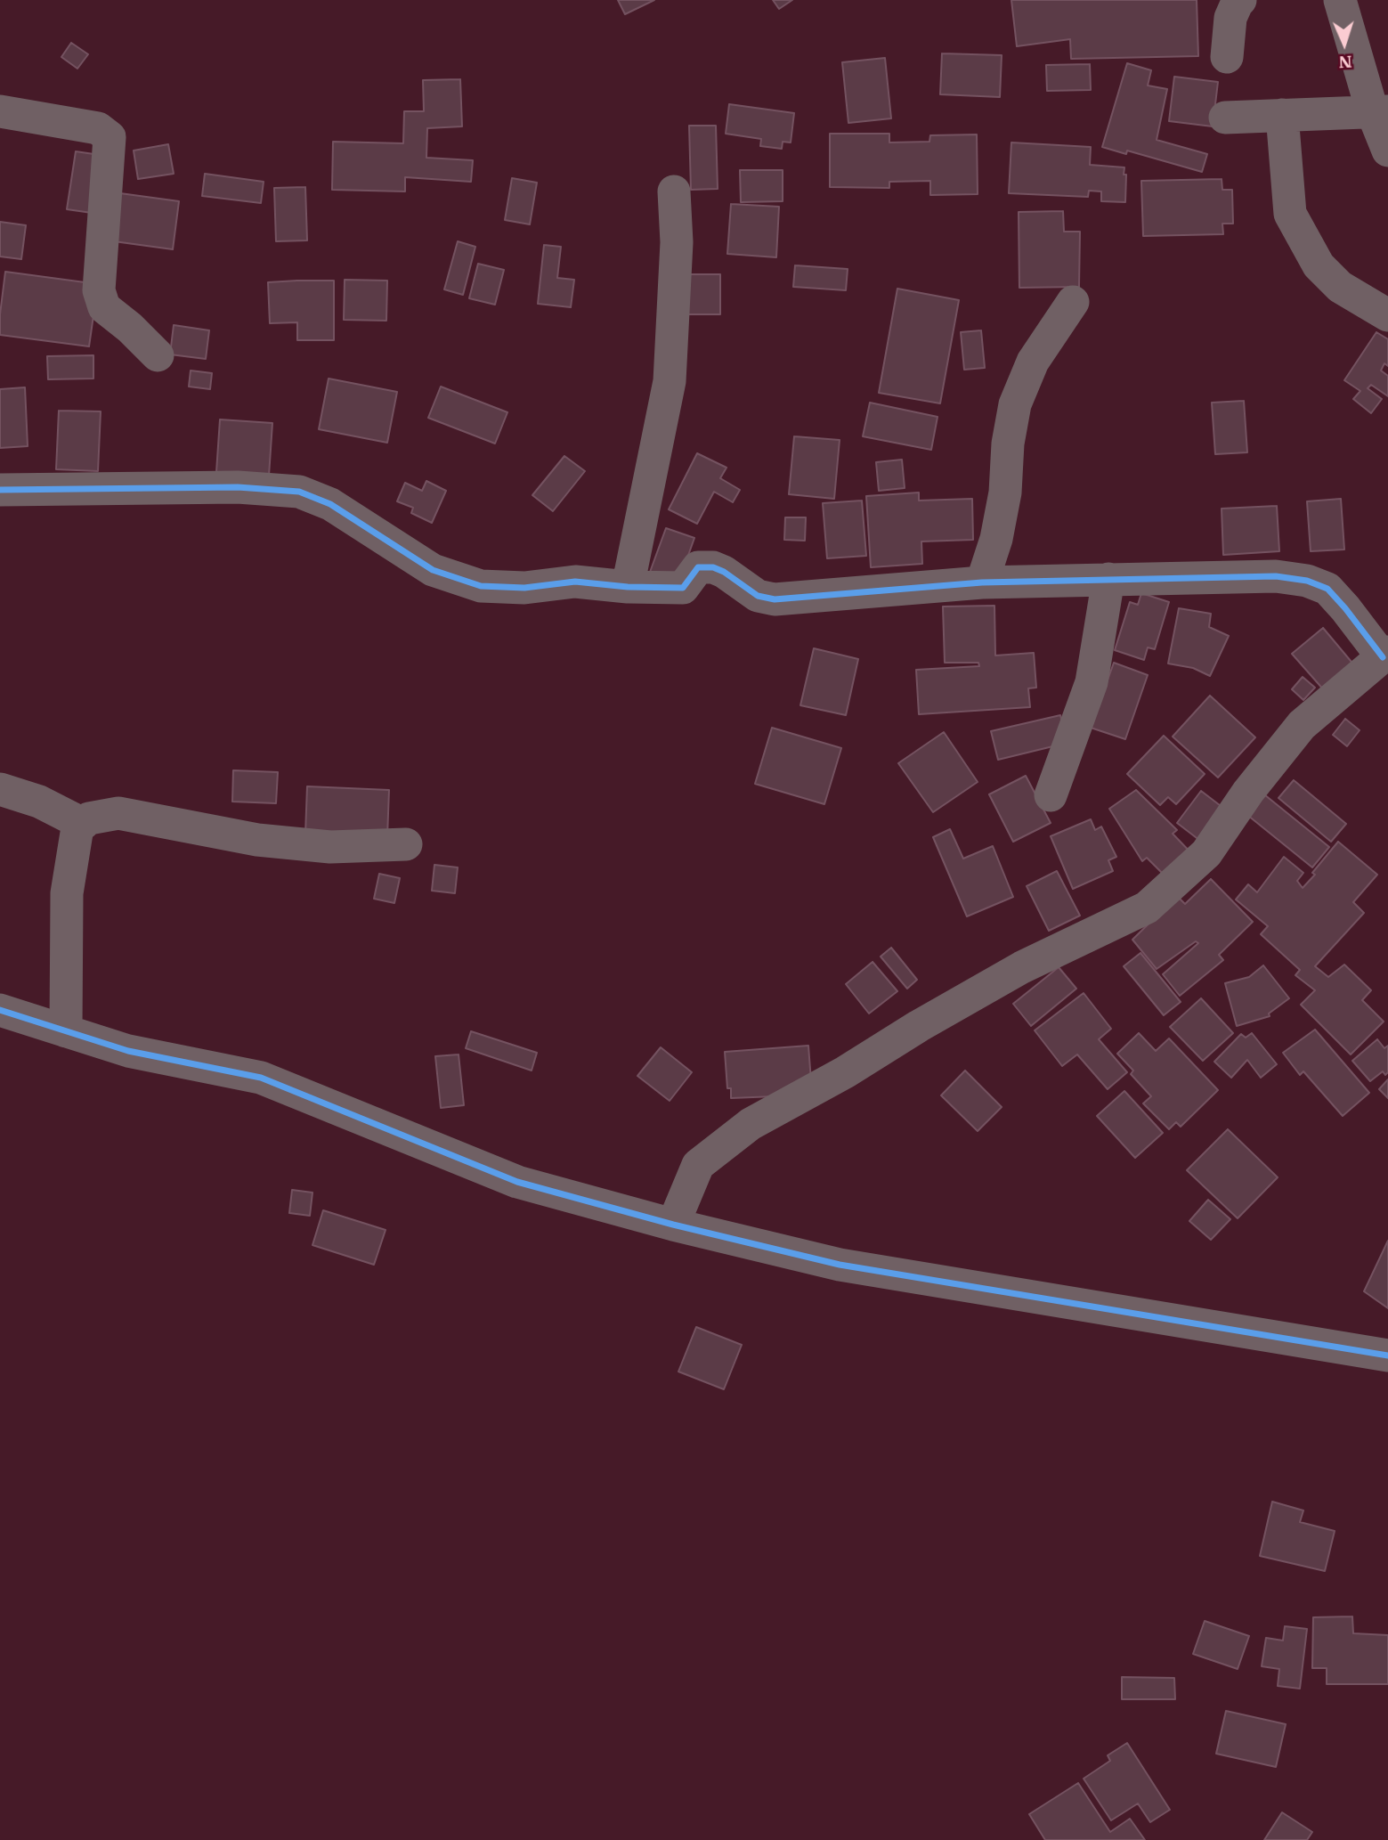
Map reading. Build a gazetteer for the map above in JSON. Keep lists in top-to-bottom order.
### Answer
{
  "north": "bottom"
}
